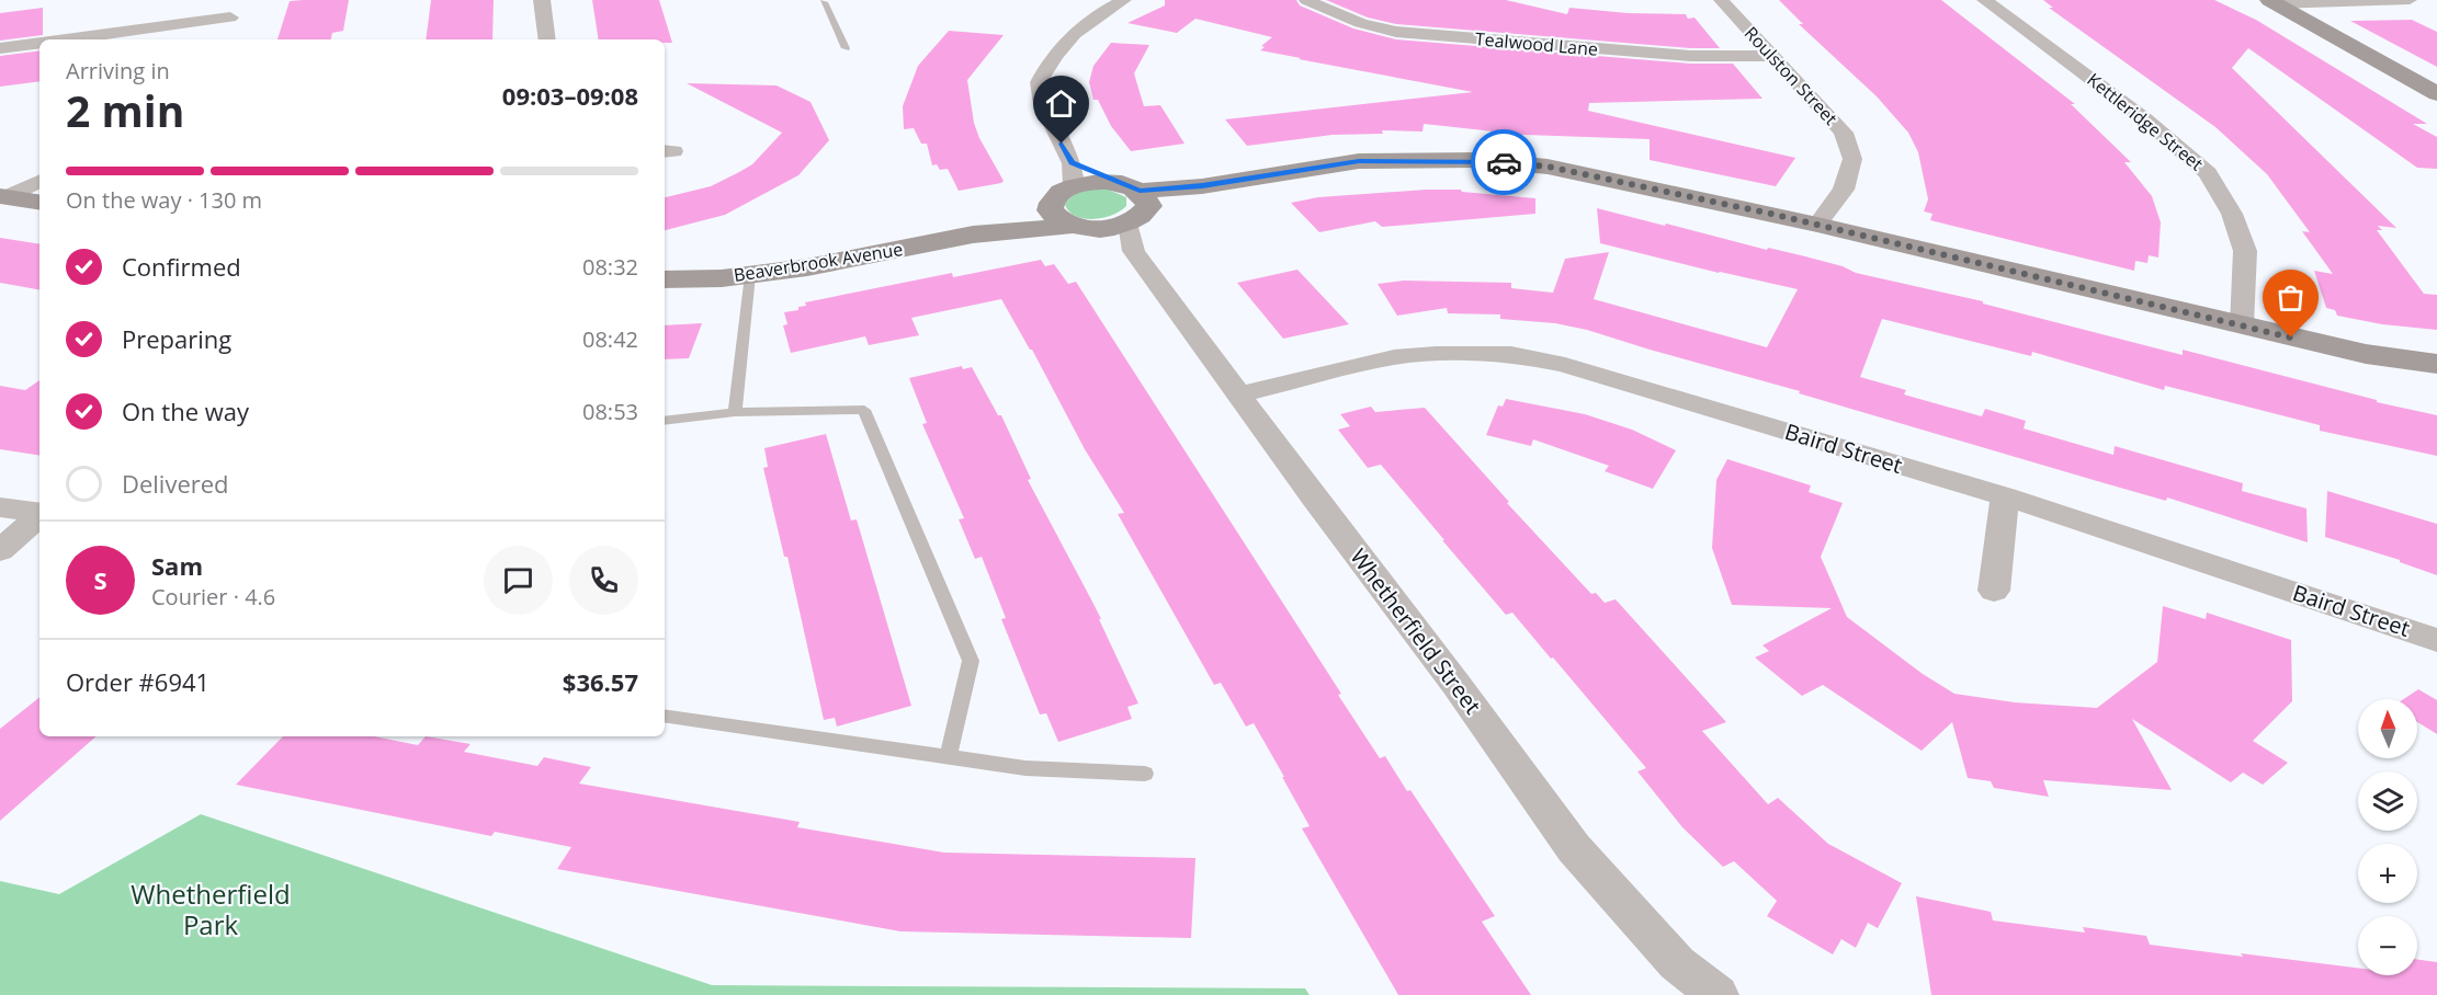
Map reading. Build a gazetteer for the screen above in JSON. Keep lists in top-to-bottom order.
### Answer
{
  "streets": {
    "street": [
      "Tealwood Lane",
      "Roulston Street",
      "Kettleridge Street",
      "Beaverbrook Avenue",
      "Baird Street",
      "Whetherfield Street"
    ]
  },
  "crossings": [
    ["Tealwood Lane", "Roulston Street"],
    ["Beaverbrook Avenue", "Whetherfield Street"],
    ["Baird Street", "Whetherfield Street"]
  ],
  "parks": ["Whetherfield Park"],
  "north": "top",
  "page": {
    "heading": ["2 min", "Arriving in", "09:03–09:08"],
    "panel": [
      "Sam",
      "Courier · 4.6",
      "Order #6941",
      "$36.57"
    ],
    "bar": "On the way · 130 m",
    "list": [
      ["Confirmed", "08:32"],
      ["Preparing", "08:42"],
      ["On the way", "08:53"],
      "Delivered"
    ],
    "round": "S",
    "map_buttons": ["+", "−"]
  }
}
